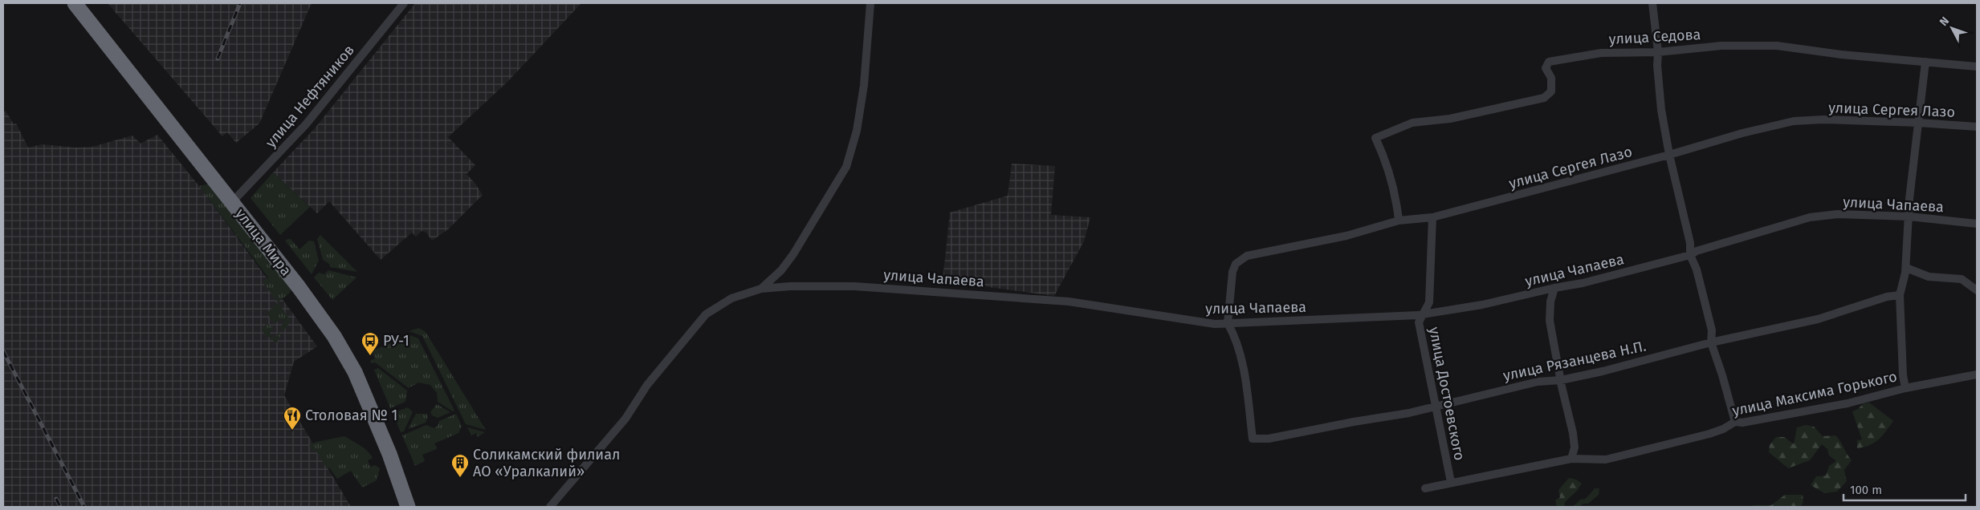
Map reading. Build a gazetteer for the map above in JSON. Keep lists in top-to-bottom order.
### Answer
{
  "streets": {
    "highway": ["улица Мира"],
    "street": [
      "улица Седова",
      "улица Нефтяников",
      "улица Сергея Лазо",
      "улица Чапаева",
      "улица Рязанцева Н.П.",
      "улица Достоевского",
      "улица Максима Горького"
    ]
  },
  "crossings": [
    ["улица Седова", "улица Сергея Лазо"],
    ["улица Нефтяников", "улица Мира"],
    ["улица Сергея Лазо", "улица Чапаева"],
    ["улица Сергея Лазо", "улица Рязанцева Н.П."],
    ["улица Сергея Лазо", "улица Достоевского"],
    ["улица Чапаева", "улица Рязанцева Н.П."],
    ["улица Чапаева", "улица Достоевского"],
    ["улица Рязанцева Н.П.", "улица Достоевского"],
    ["улица Достоевского", "улица Максима Горького"]
  ],
  "places": {
    "bus stop": ["РУ-1"],
    "restaurant": ["Столовая № 1"],
    "building": ["Соликамский филиал АО «Уралкалий»"]
  },
  "scale_bar": "100 m",
  "north": "top left"
}
